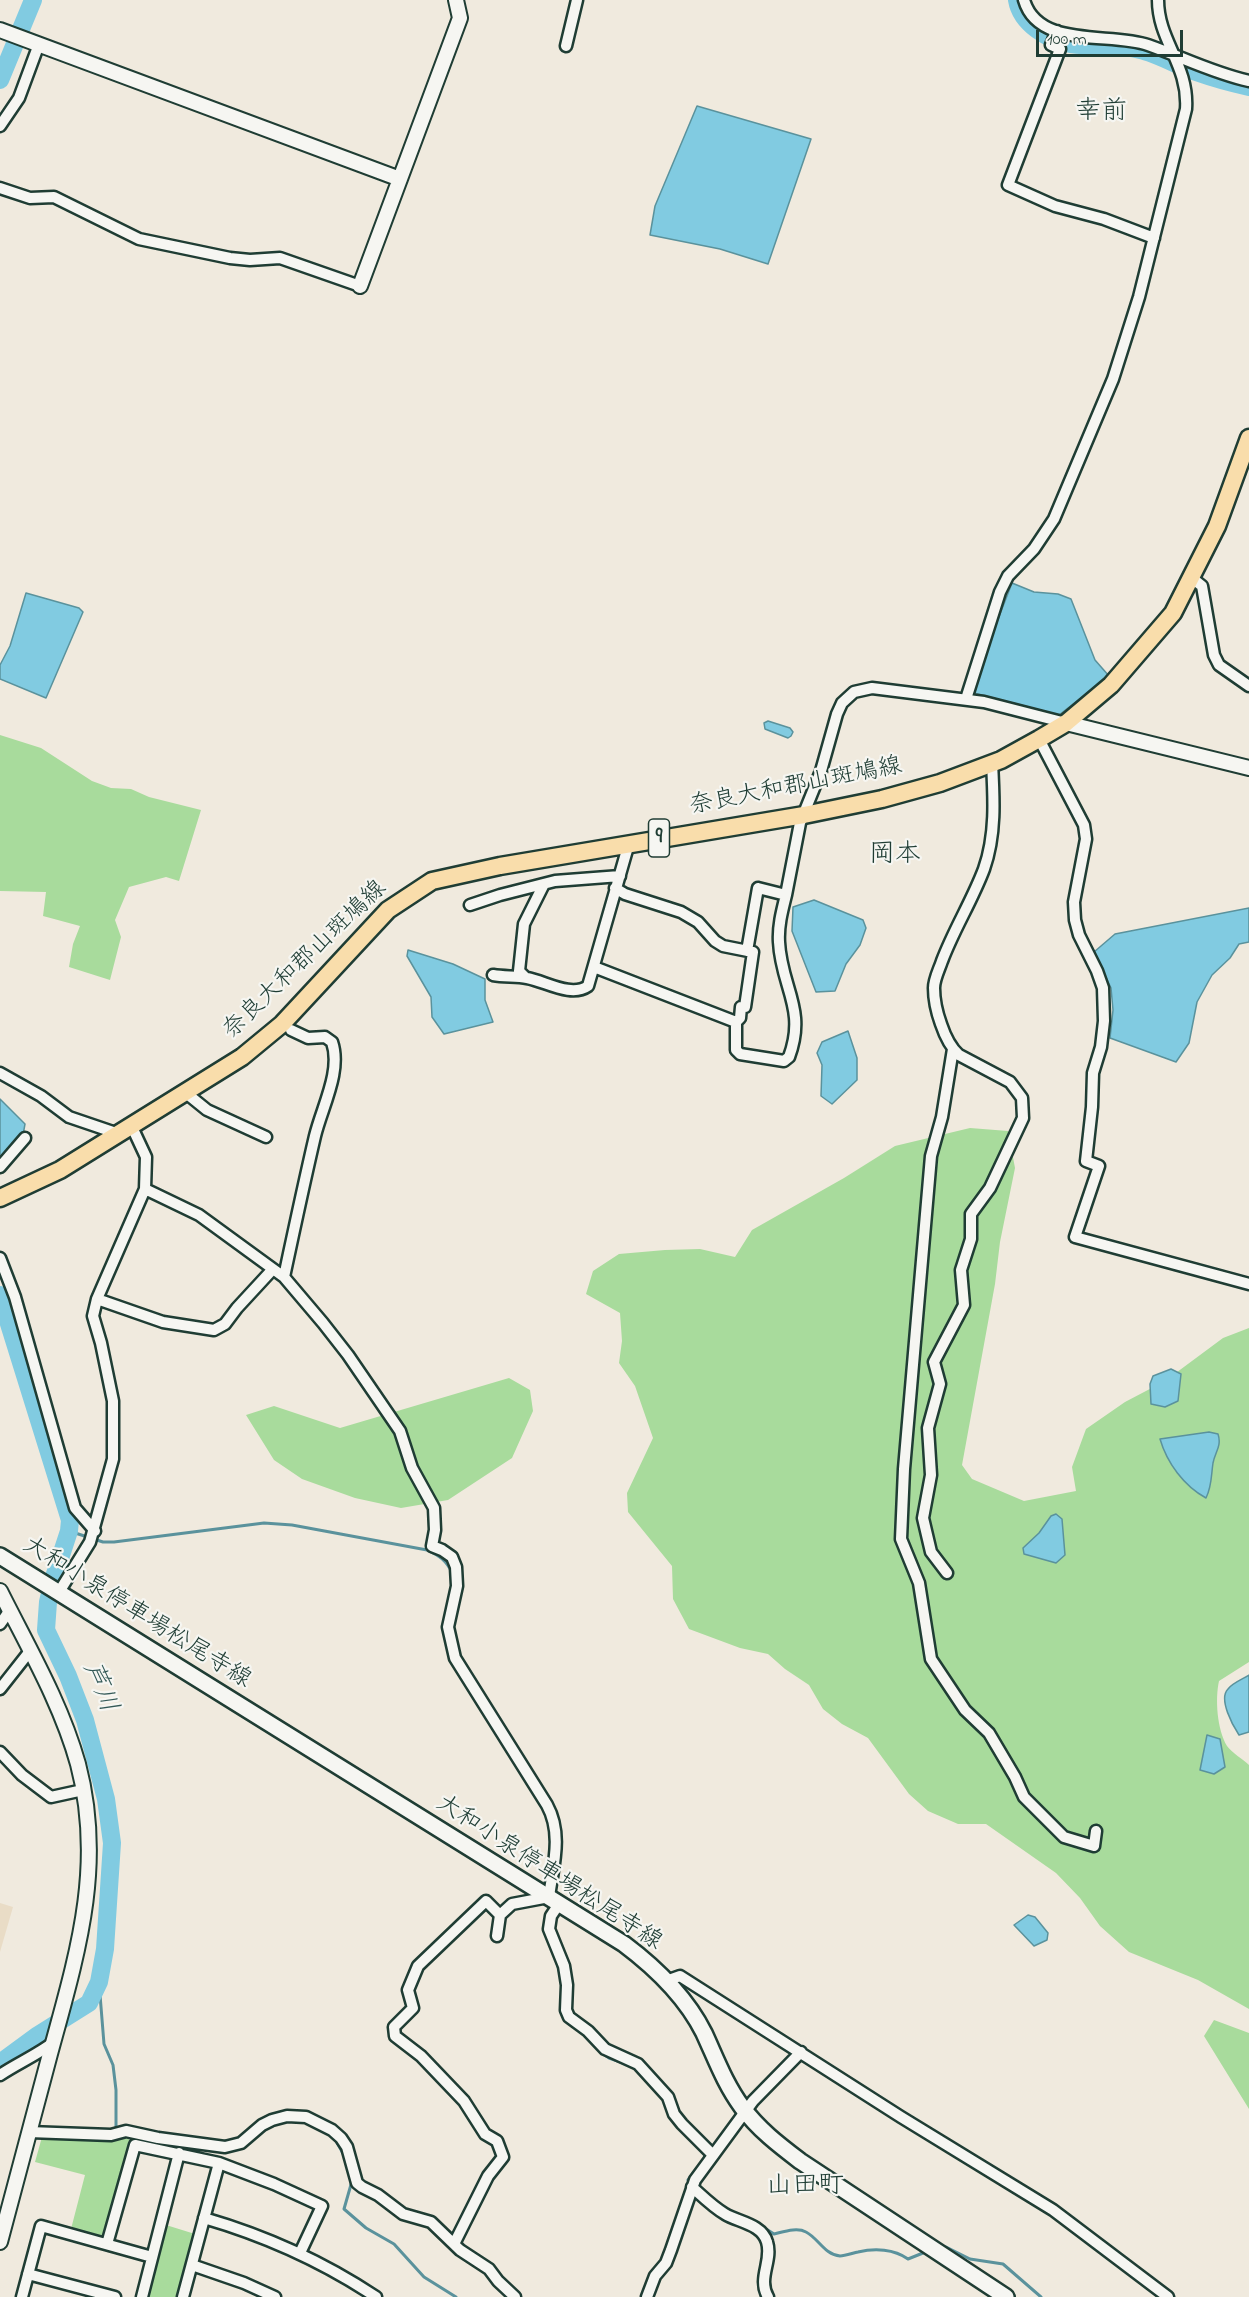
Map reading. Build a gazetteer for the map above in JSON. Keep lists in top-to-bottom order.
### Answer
{
  "streets": {
    "main road": ["奈良大和郡山斑鳩線", "9", "大和小泉停車場松尾寺線"]
  },
  "districts": ["幸前", "岡本", "山田町"],
  "water": ["芦川"],
  "scale_bar": "100 m"
}
